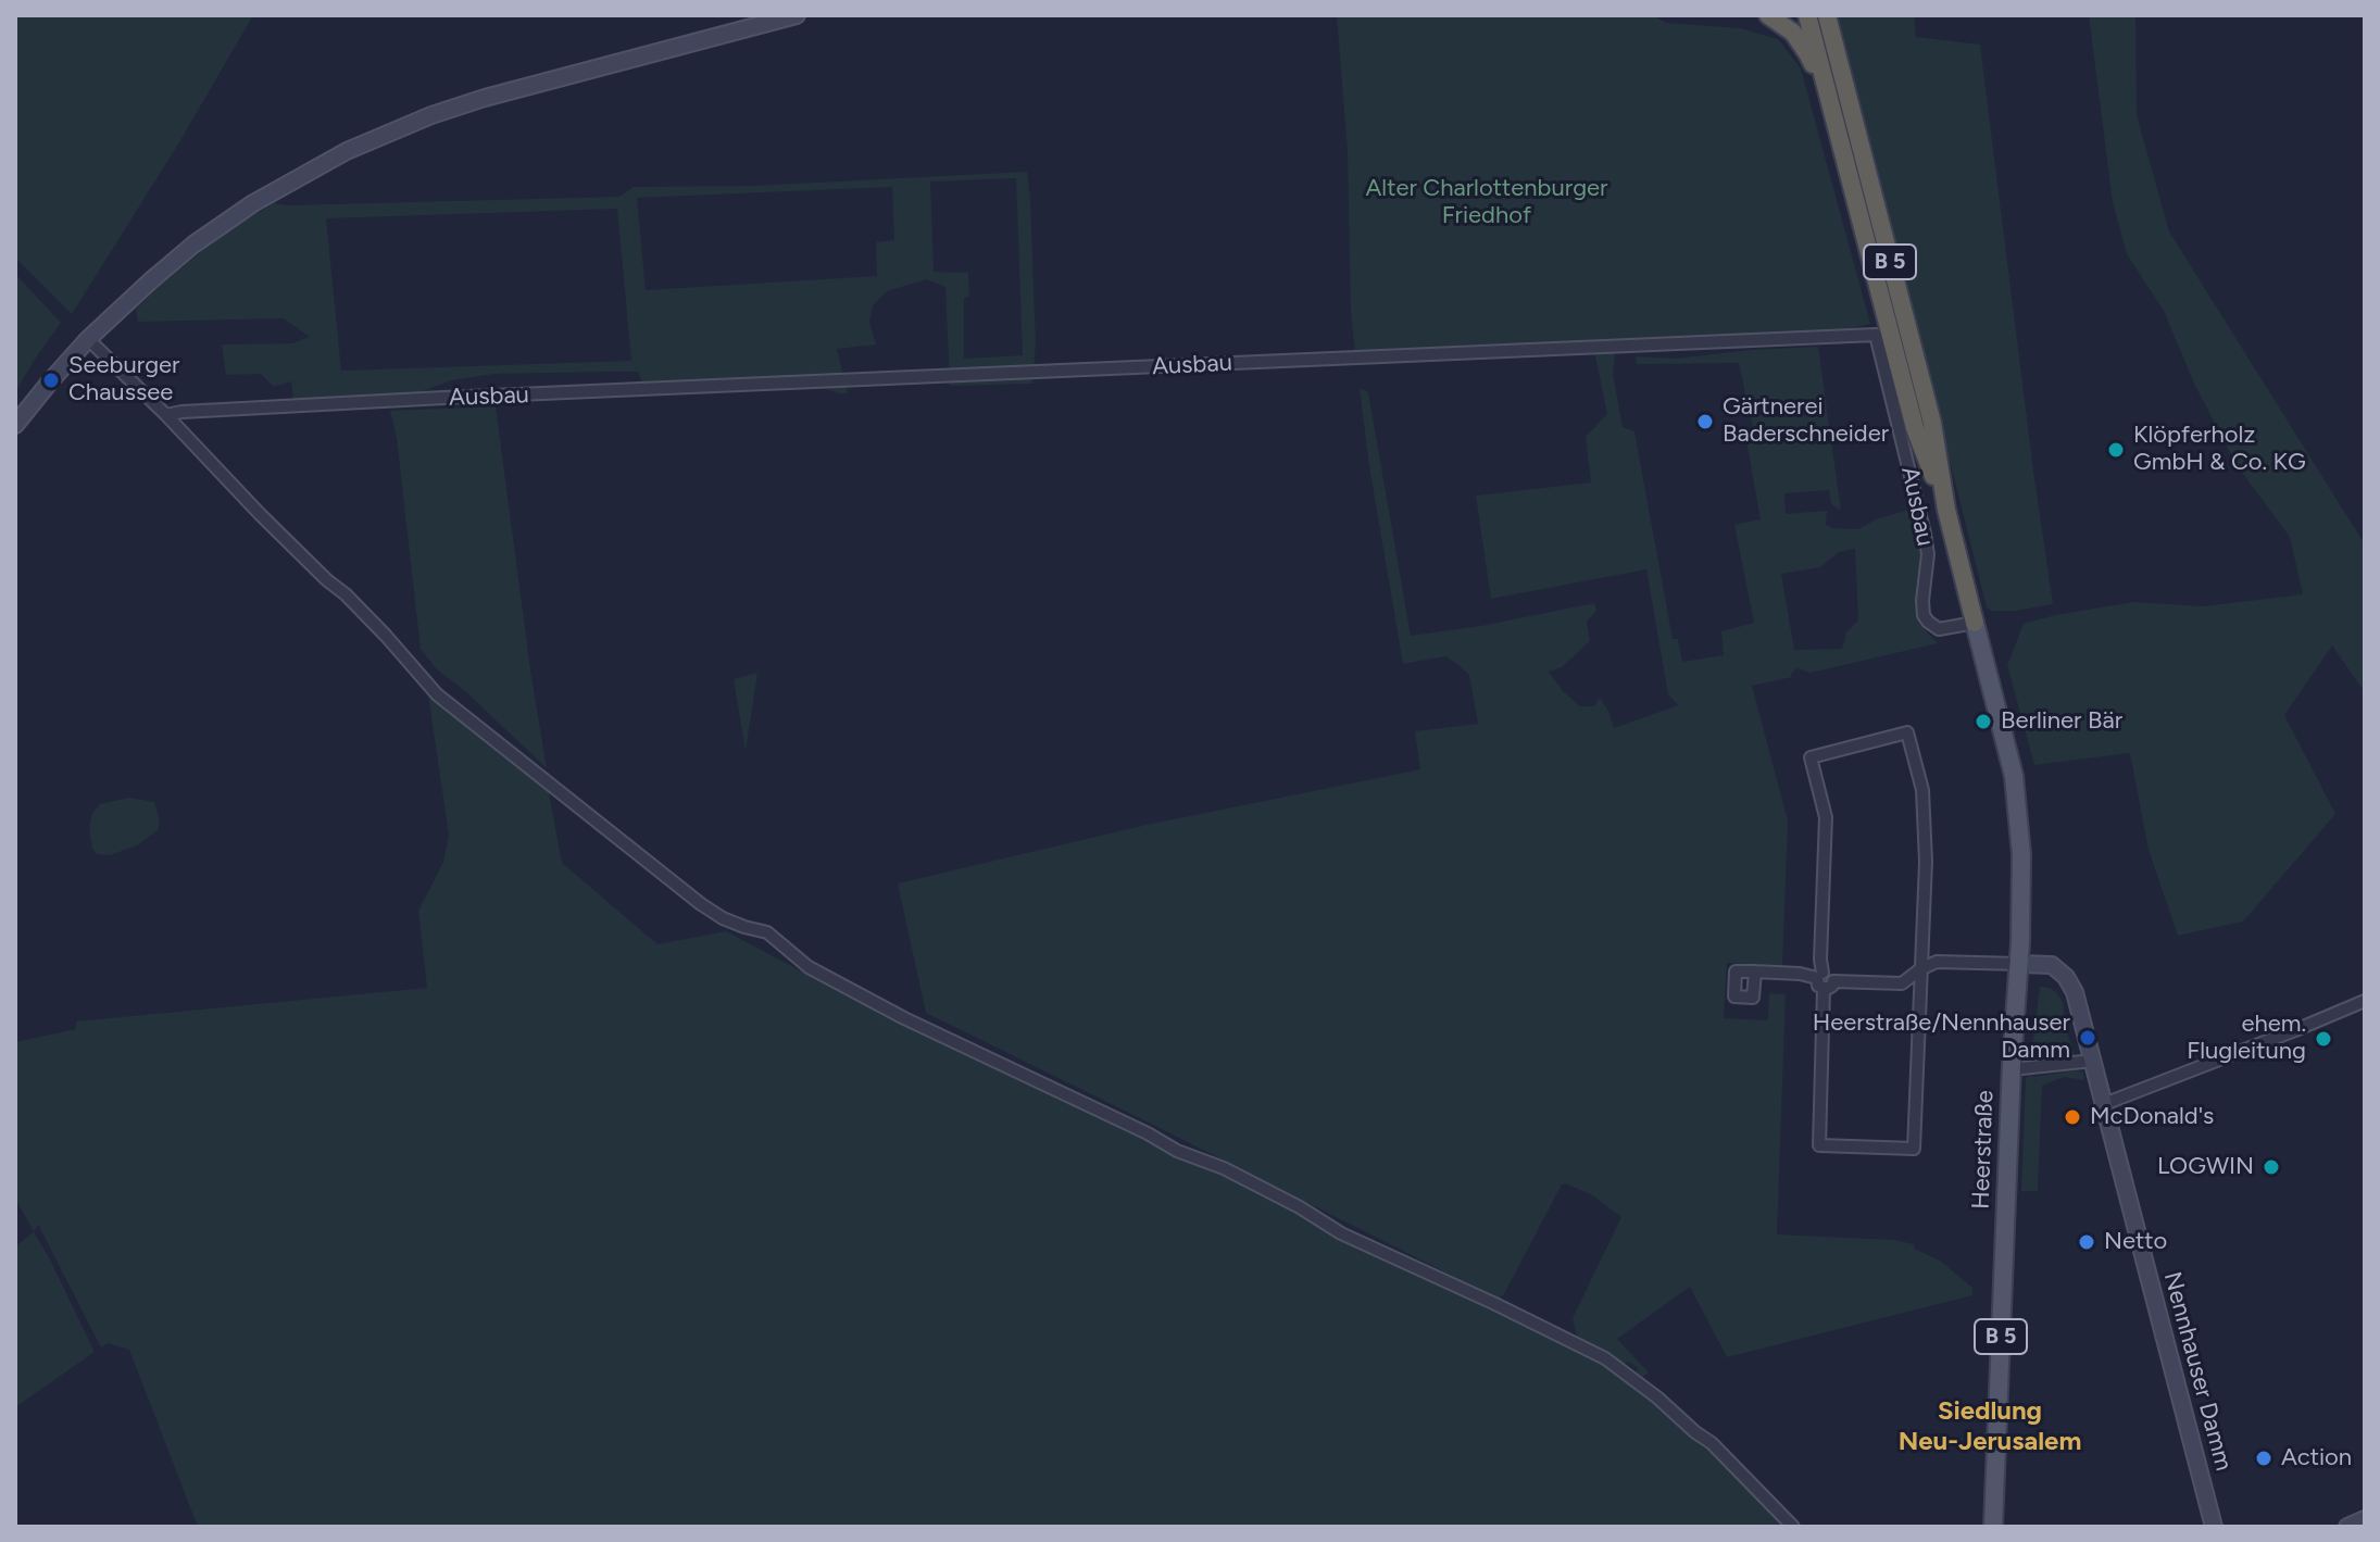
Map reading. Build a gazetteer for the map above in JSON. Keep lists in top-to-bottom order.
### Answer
{
  "streets": {
    "highway": ["B 5"],
    "main road": ["Heerstraße", "Nennhauser Damm"],
    "street": ["Ausbau"]
  },
  "crossings": [
    ["B 5", "Ausbau"],
    ["B 5", "Heerstraße"],
    ["Ausbau", "Heerstraße"],
    ["Heerstraße", "Nennhauser Damm"]
  ],
  "districts": ["Siedlung Neu-Jerusalem"],
  "parks": ["Alter Charlottenburger Friedhof"],
  "places": [
    "Seeburger Chaussee",
    "Gärtnerei Baderschneider",
    "Klöpferholz GmbH & Co. KG",
    "Berliner Bär",
    "Heerstraße/Nennhauser Damm",
    "ehem. Flugleitung",
    "McDonald's",
    "LOGWIN",
    "Netto",
    "Action"
  ]
}
